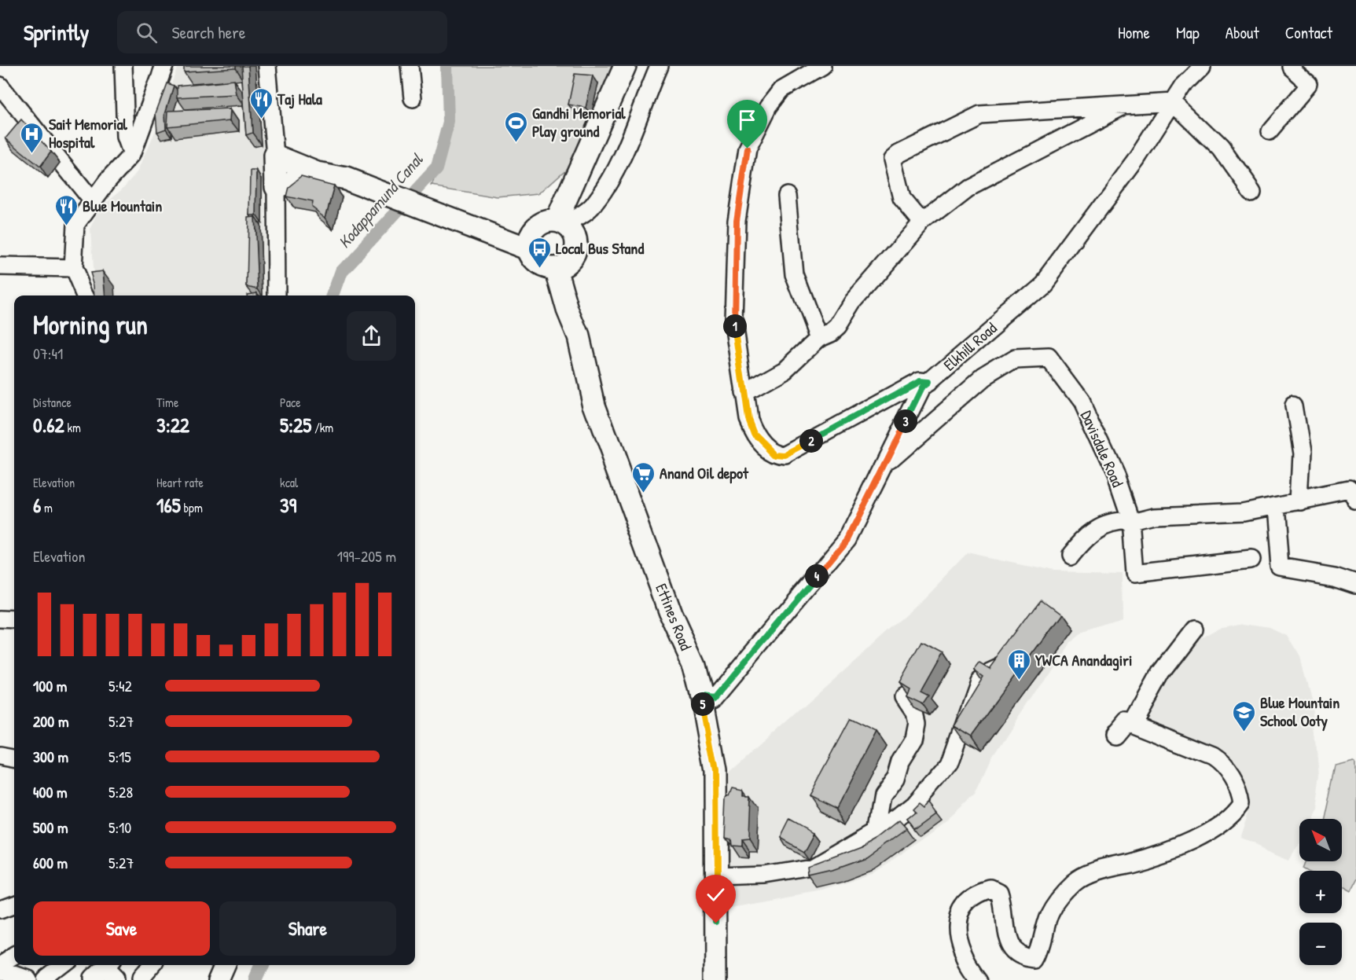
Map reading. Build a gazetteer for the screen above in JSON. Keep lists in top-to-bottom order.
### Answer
{
  "streets": {
    "main road": ["Ettines Road"],
    "street": ["Elkhill Road", "Davisdale Road"]
  },
  "crossings": [
    ["Elkhill Road", "Davisdale Road"],
    ["Elkhill Road", "Ettines Road"]
  ],
  "water": ["Kodappamund Canal"],
  "places": {
    "restaurant": ["Taj Hala", "Blue Mountain"],
    "sports": ["Gandhi Memorial Play ground"],
    "hospital": ["Sait Memorial Hospital"],
    "bus stop": ["Local Bus Stand"],
    "supermarket": ["Anand Oil depot"],
    "building": ["YWCA Anandagiri"],
    "school or university": ["Blue Mountain School Ooty"]
  },
  "north": "top left",
  "page": {
    "header": "Sprintly",
    "search": "Search here",
    "nav": [
      "Home",
      "Map",
      "About",
      "Contact"
    ],
    "heading": ["Morning run", "07:41"],
    "pins": [
      "1",
      "3",
      "2",
      "4",
      "5"
    ],
    "stats": [
      ["Distance", "0.62 km"],
      ["Time", "3:22"],
      ["Pace", "5:25 /km"],
      ["Elevation", "6 m"],
      ["Heart rate", "165 bpm"],
      ["kcal", "39"]
    ],
    "chart": ["Elevation", "199–205 m"],
    "list": [
      {
        "name": "100 m",
        "note": "5:42"
      },
      {
        "name": "200 m",
        "note": "5:27"
      },
      {
        "name": "300 m",
        "note": "5:15"
      },
      {
        "name": "400 m",
        "note": "5:28"
      },
      {
        "name": "500 m",
        "note": "5:10"
      },
      {
        "name": "600 m",
        "note": "5:27"
      }
    ],
    "map_buttons": ["+", "−"],
    "buttons": ["Save", "Share"]
  }
}
